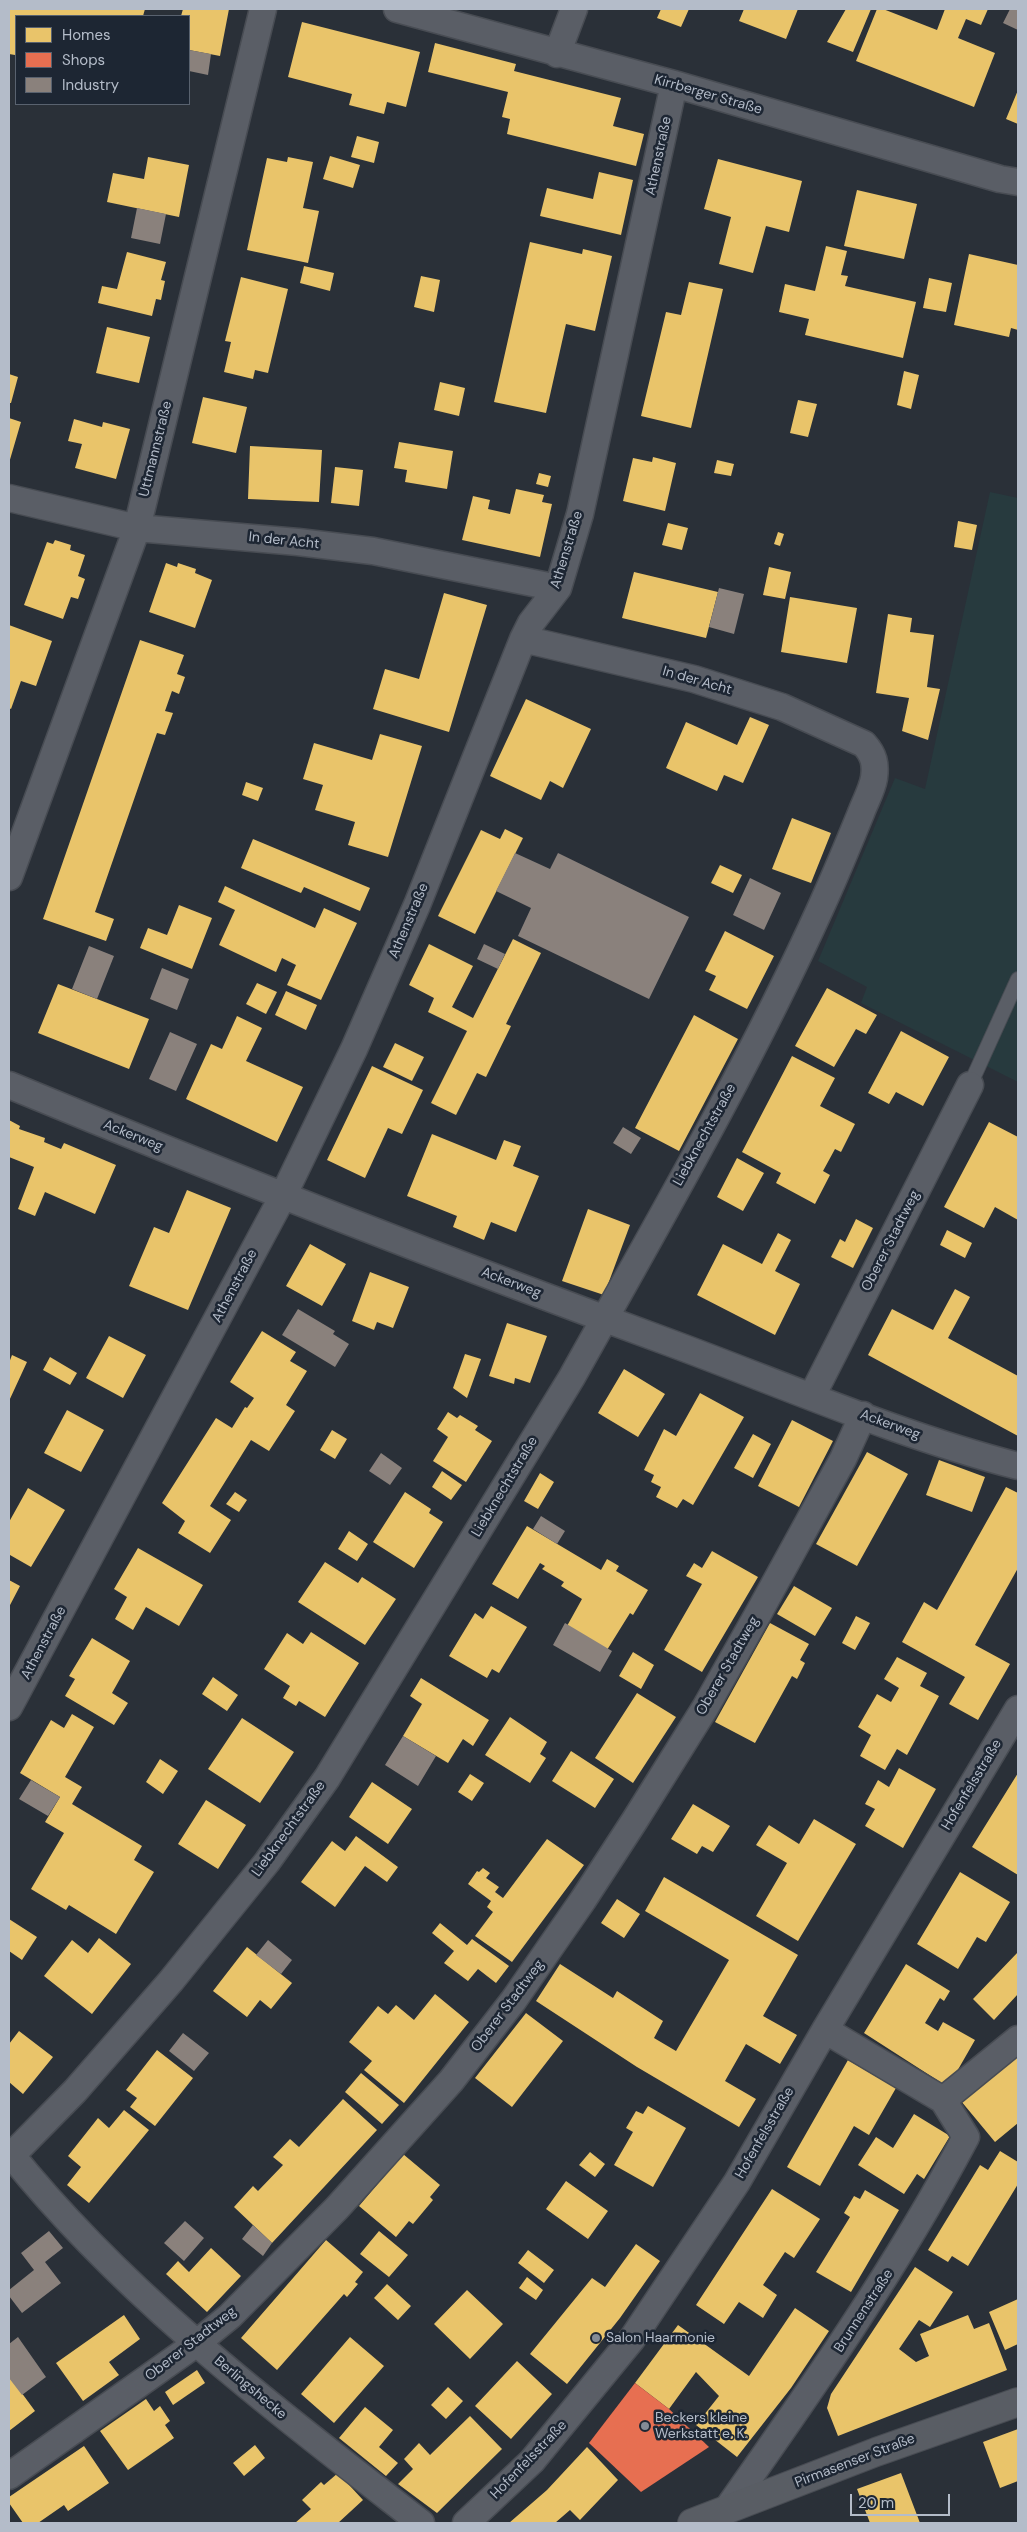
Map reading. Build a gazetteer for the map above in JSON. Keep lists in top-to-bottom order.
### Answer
{
  "streets": {
    "main road": ["Pirmasenser Straße"],
    "street": [
      "Kirrberger Straße",
      "Athenstraße",
      "Uttmannstraße",
      "In der Acht",
      "Liebknechtstraße",
      "Ackerweg",
      "Oberer Stadtweg",
      "Hofenfelsstraße",
      "Brunnenstraße",
      "Berlingshecke"
    ]
  },
  "crossings": [
    ["Kirrberger Straße", "Athenstraße"],
    ["Athenstraße", "In der Acht"],
    ["Athenstraße", "Ackerweg"],
    ["Uttmannstraße", "In der Acht"],
    ["In der Acht", "Liebknechtstraße"],
    ["Liebknechtstraße", "Ackerweg"],
    ["Liebknechtstraße", "Berlingshecke"],
    ["Ackerweg", "Oberer Stadtweg"],
    ["Oberer Stadtweg", "Berlingshecke"],
    ["Hofenfelsstraße", "Brunnenstraße"],
    ["Brunnenstraße", "Pirmasenser Straße"]
  ],
  "places": ["Salon Haarmonie", "Beckers kleine Werkstatt e. K."],
  "legend": ["Homes", "Shops", "Industry"],
  "scale_bar": "20 m"
}
